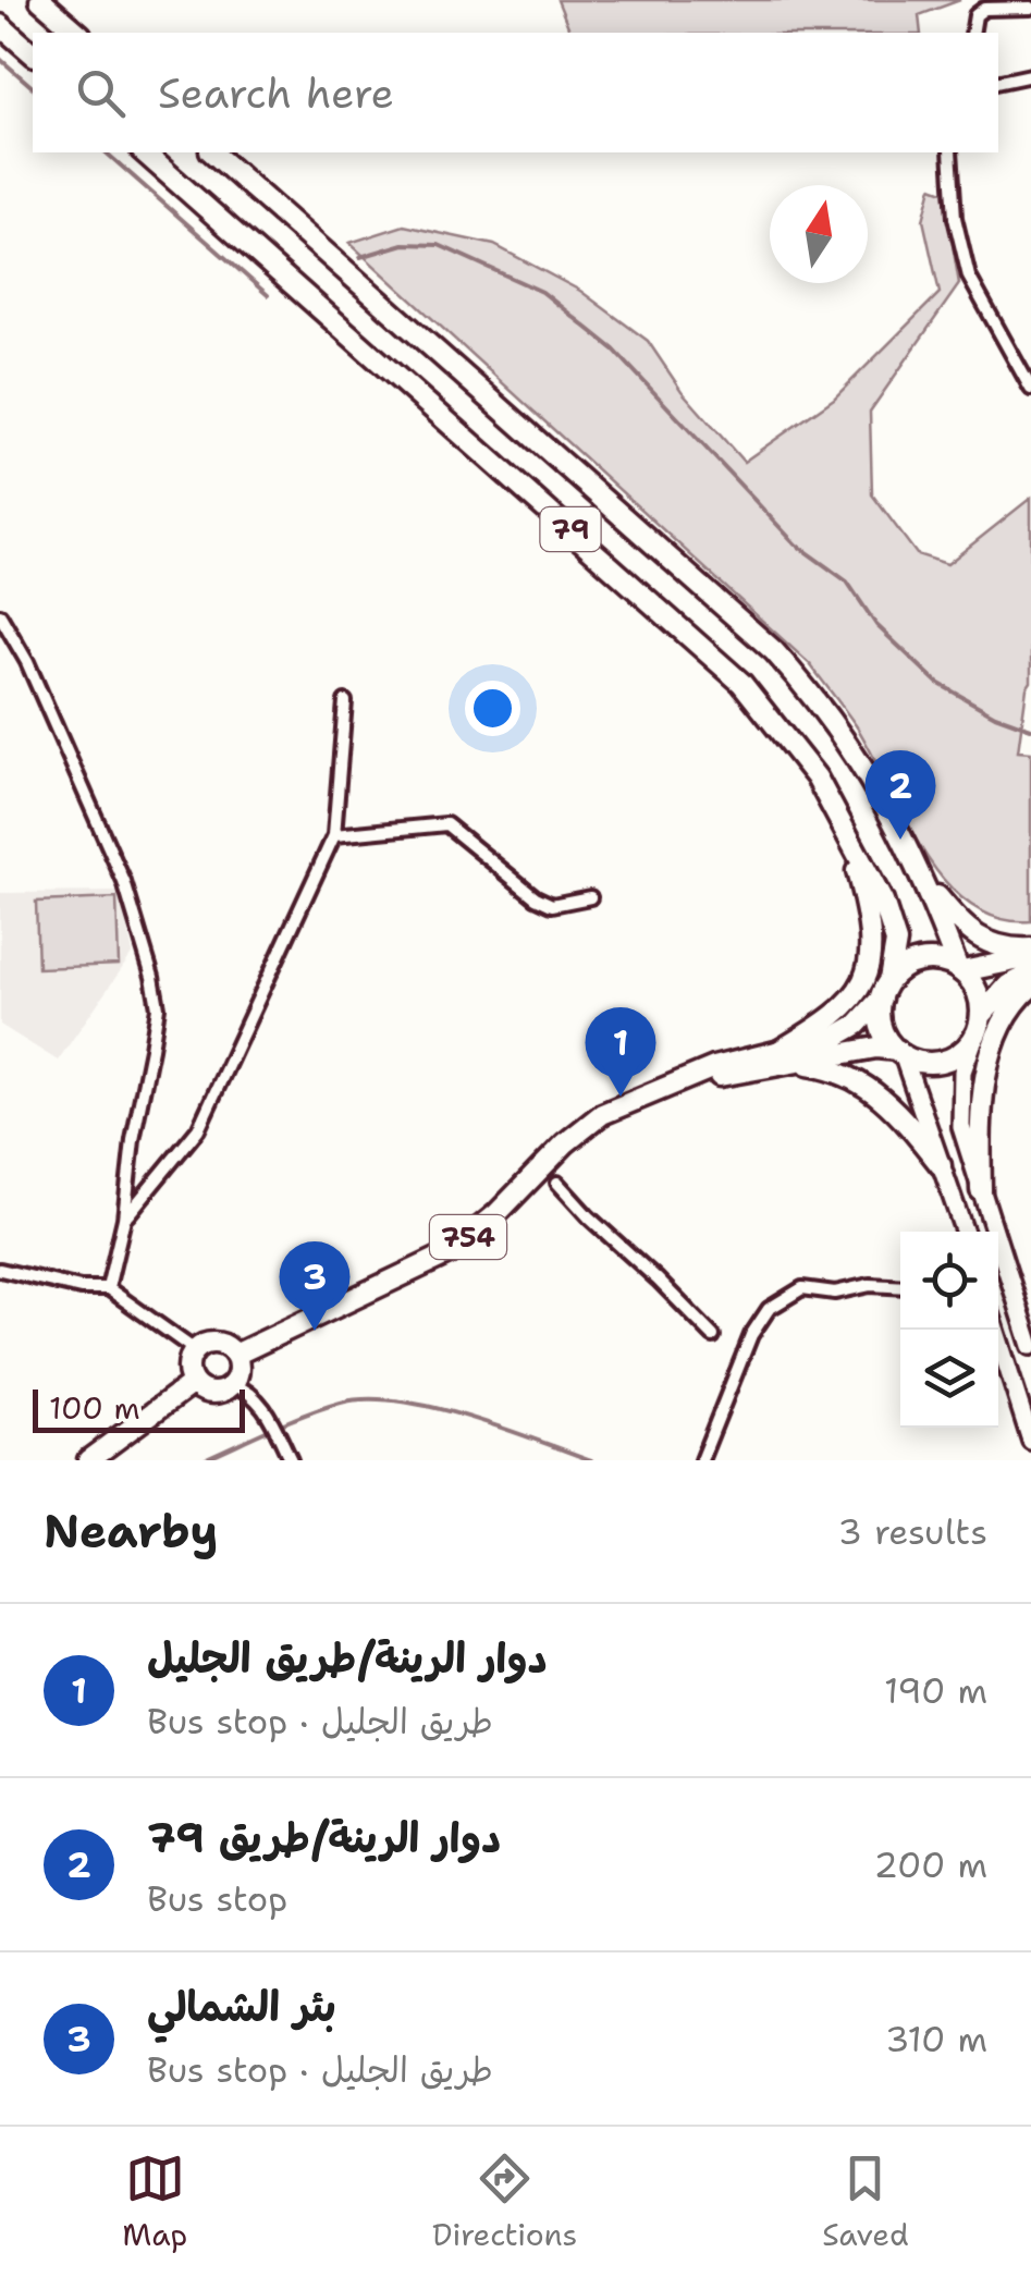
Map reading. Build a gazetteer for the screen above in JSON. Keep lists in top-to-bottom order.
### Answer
{
  "streets": {
    "main road": ["79", "754"]
  },
  "crossings": [
    ["79", "754"]
  ],
  "scale_bar": "100 m",
  "north": "top",
  "page": {
    "search": "Search here",
    "pins": ["2", "1", "3"],
    "scale": "100 m",
    "heading": ["Nearby", "3 results"],
    "list": [
      {
        "mark": "1",
        "name": "دوار الرينة/طريق الجليل",
        "note": "Bus stop · طريق الجليل",
        "value": "190 m"
      },
      {
        "mark": "2",
        "name": "دوار الرينة/طريق 79",
        "note": "Bus stop",
        "value": "200 m"
      },
      {
        "mark": "3",
        "name": "بئر الشمالي",
        "note": "Bus stop · طريق الجليل",
        "value": "310 m"
      }
    ],
    "nav": ["Map", "Directions", "Saved"]
  }
}
